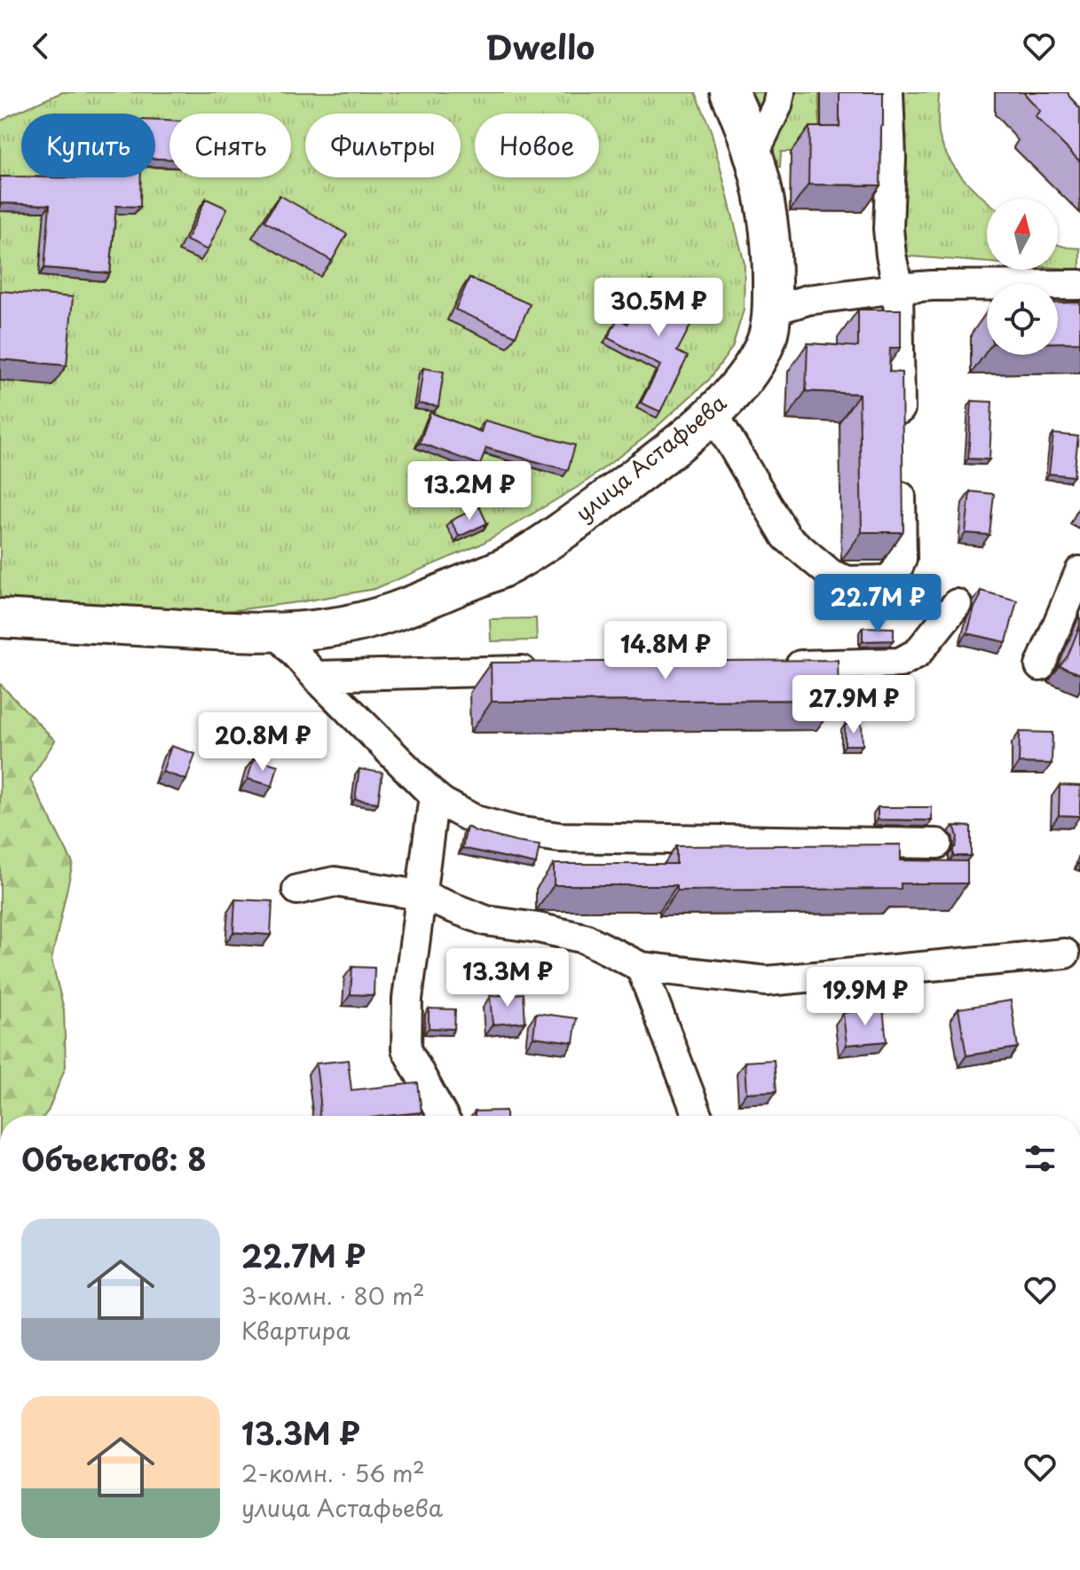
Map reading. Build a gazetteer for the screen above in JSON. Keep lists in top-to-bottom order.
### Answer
{
  "streets": {
    "main road": ["улица Астафьева"]
  },
  "north": "top",
  "page": {
    "header": "Dwello",
    "chip": [
      "Купить",
      "Снять",
      "Фильтры",
      "Новое"
    ],
    "price": [
      "30.5M ₽",
      "13.2M ₽",
      "22.7M ₽",
      "14.8M ₽",
      "27.9M ₽",
      "20.8M ₽",
      "13.3M ₽",
      "19.9M ₽"
    ],
    "heading": "Объектов: 8",
    "list": [
      {
        "name": "22.7M ₽",
        "note": "3-комн. · 80 m² · Квартира"
      },
      {
        "name": "13.3M ₽",
        "note": "2-комн. · 56 m² · улица Астафьева"
      }
    ]
  }
}
